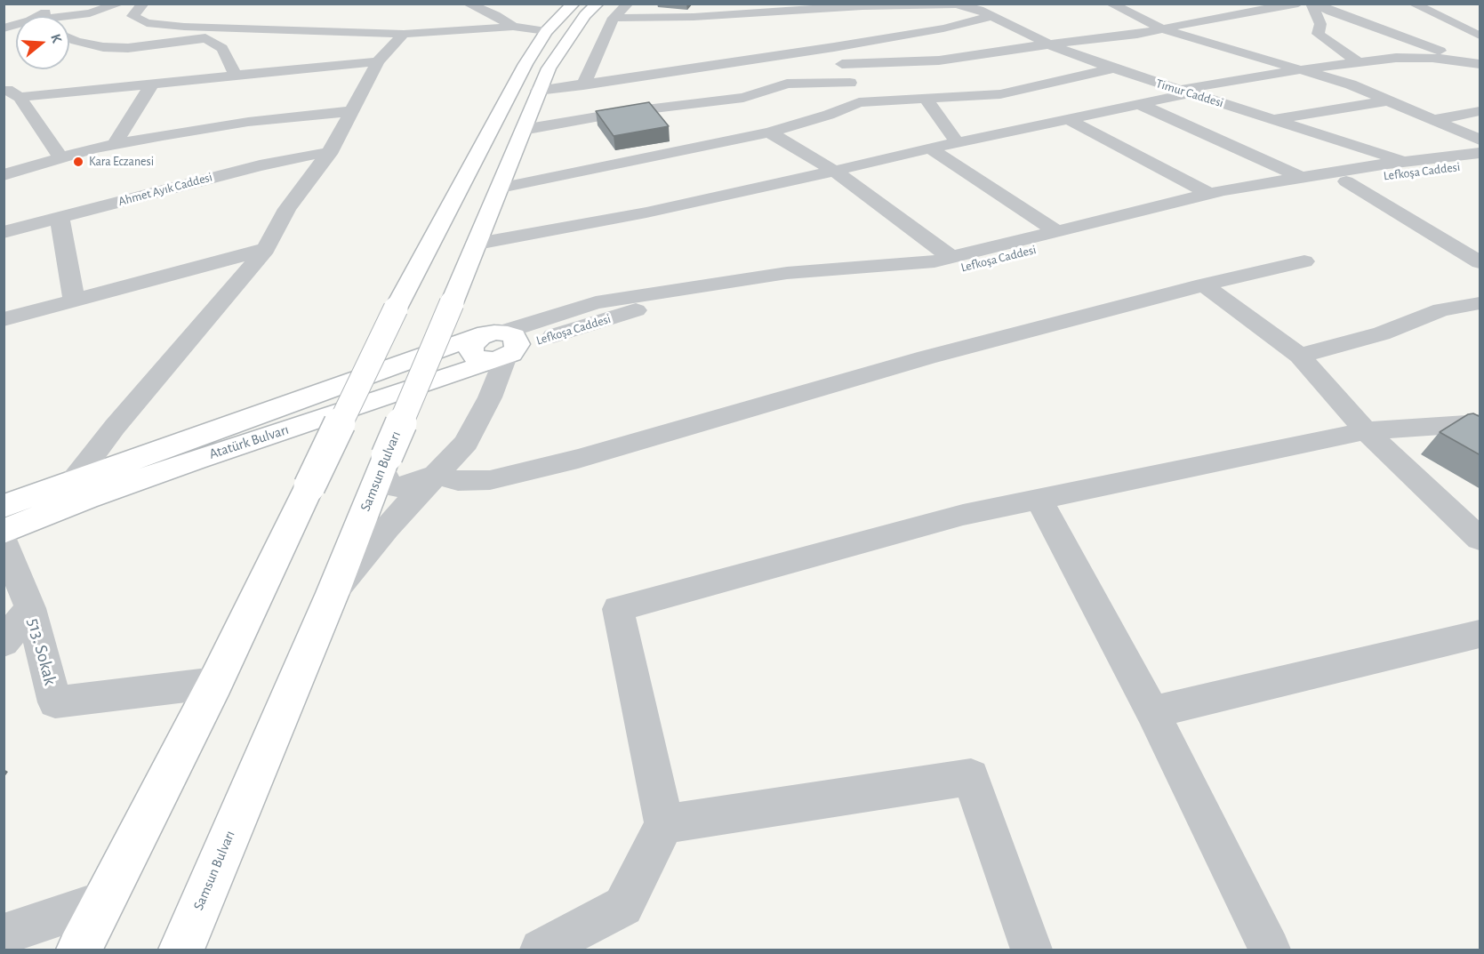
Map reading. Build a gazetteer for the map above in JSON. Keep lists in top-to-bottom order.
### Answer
{
  "streets": {
    "main road": ["Atatürk Bulvarı", "Samsun Bulvarı"],
    "street": [
      "Timur Caddesi",
      "Lefkoşa Caddesi",
      "Ahmet Ayık Caddesi",
      "513. Sokak"
    ]
  },
  "crossings": [
    ["Timur Caddesi", "Lefkoşa Caddesi"],
    ["Lefkoşa Caddesi", "Atatürk Bulvarı"]
  ],
  "places": ["Kara Eczanesi"],
  "north": "right"
}
